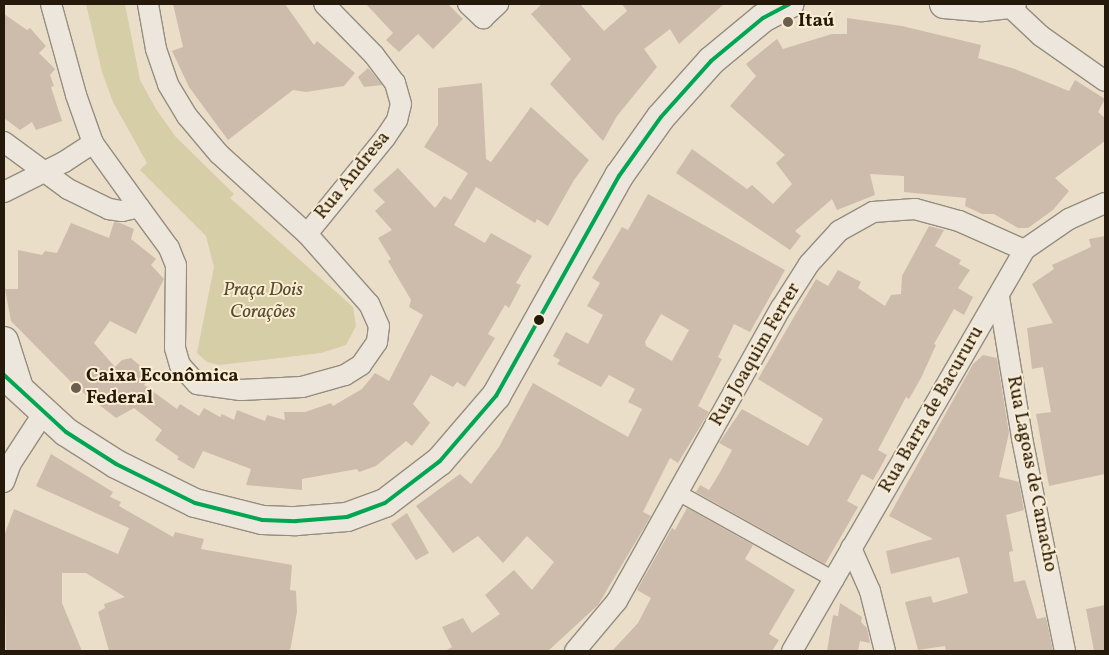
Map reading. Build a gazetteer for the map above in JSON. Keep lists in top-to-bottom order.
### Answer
{
  "streets": {
    "street": [
      "Rua Andresa",
      "Rua Joaquim Ferrer",
      "Rua Barra de Bacururu",
      "Rua Lagoas de Camacho"
    ]
  },
  "crossings": [
    ["Rua Joaquim Ferrer", "Rua Barra de Bacururu"],
    ["Rua Barra de Bacururu", "Rua Lagoas de Camacho"]
  ],
  "parks": ["Praça Dois Corações"],
  "places": ["Itaú", "Caixa Econômica Federal"]
}
